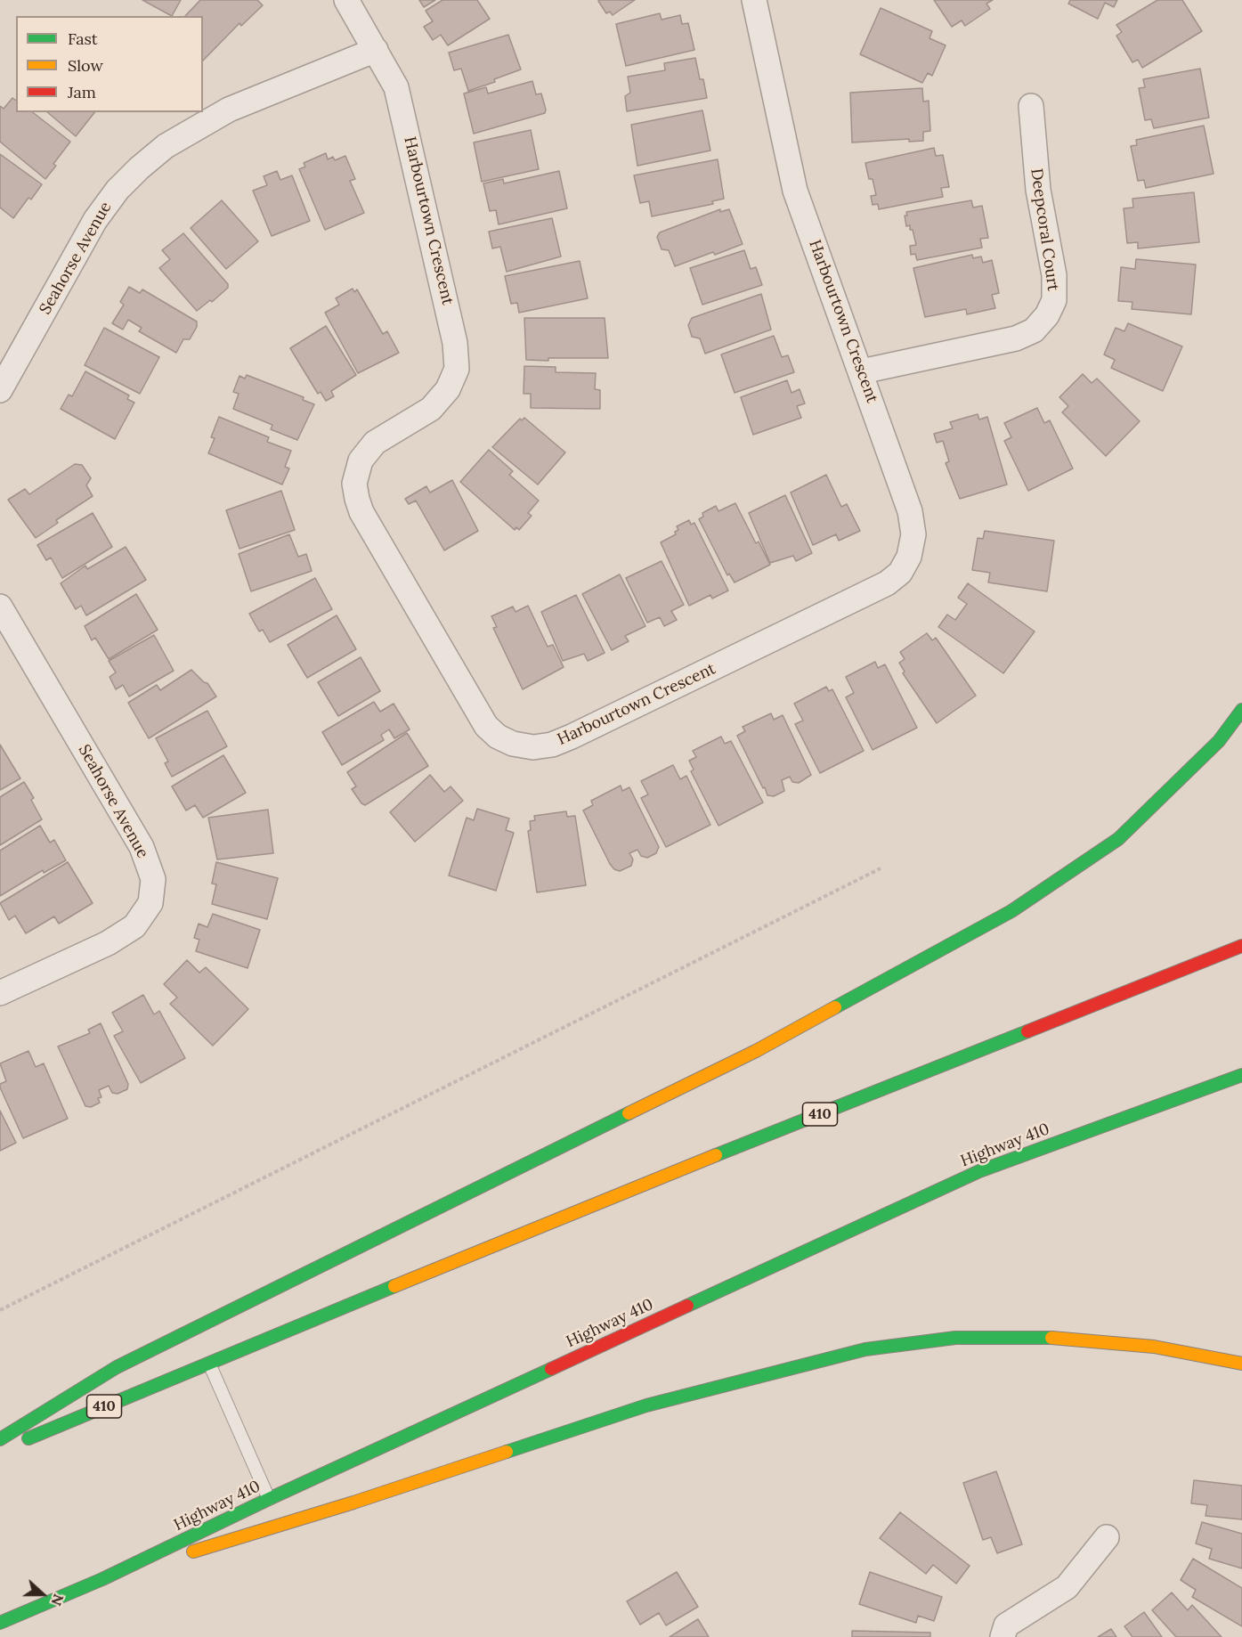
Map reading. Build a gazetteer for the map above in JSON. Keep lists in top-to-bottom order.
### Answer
{
  "streets": {
    "highway": ["410", "Highway 410"],
    "street": ["Harbourtown Crescent", "Deepcoral Court", "Seahorse Avenue"]
  },
  "crossings": [
    ["Harbourtown Crescent", "Deepcoral Court"],
    ["Harbourtown Crescent", "Seahorse Avenue"]
  ],
  "legend": ["Fast", "Slow", "Jam"],
  "north": "right"
}
